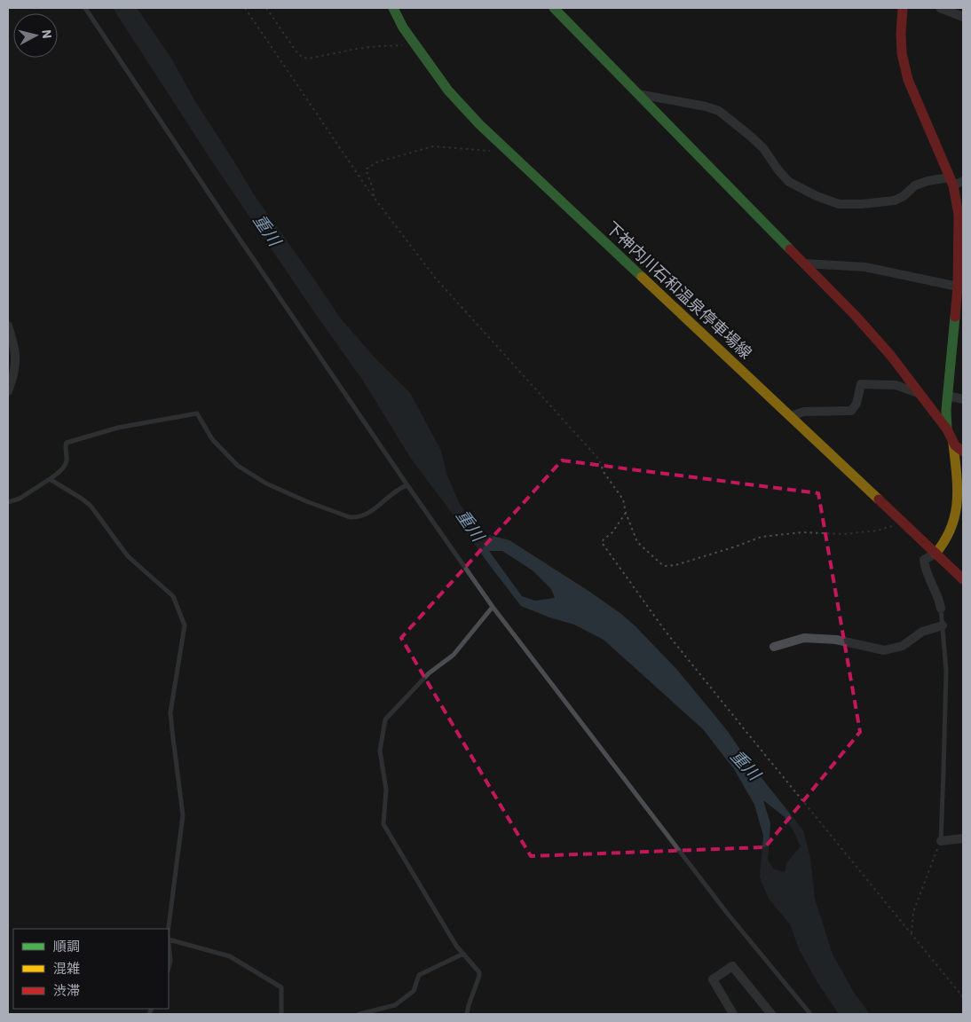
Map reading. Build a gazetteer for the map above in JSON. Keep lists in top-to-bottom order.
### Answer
{
  "streets": {
    "street": ["下神内川石和温泉停車場線"]
  },
  "water": ["重川"],
  "legend": ["順調", "混雑", "渋滞"],
  "north": "right"
}
